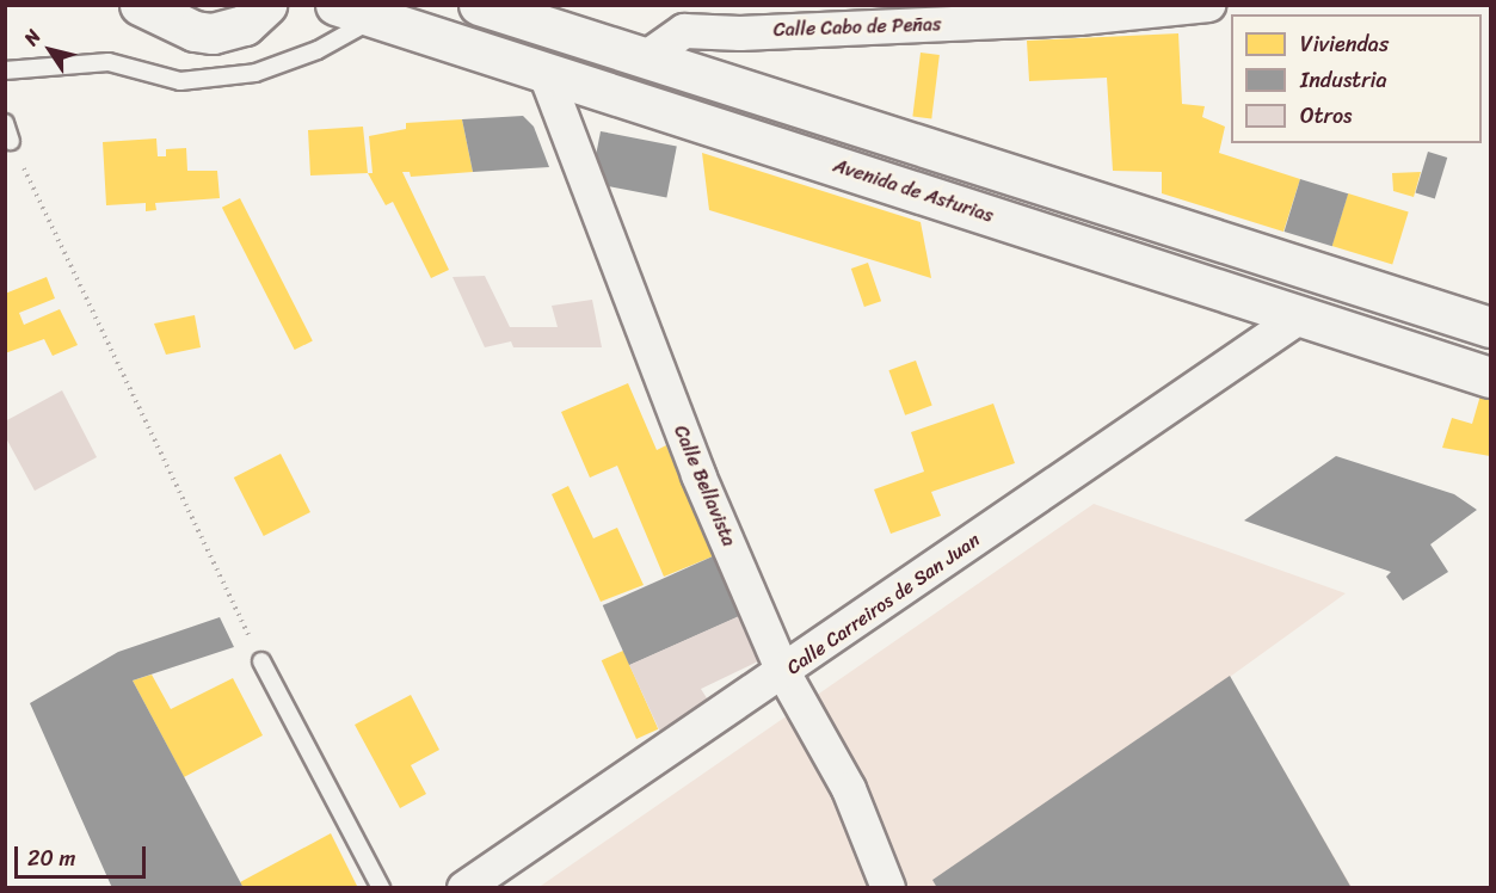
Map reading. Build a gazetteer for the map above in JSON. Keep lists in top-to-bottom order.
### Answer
{
  "streets": {
    "main road": ["Avenida de Asturias"],
    "street": ["Calle Cabo de Peñas", "Calle Bellavista", "Calle Carreiros de San Juan"]
  },
  "crossings": [
    ["Avenida de Asturias", "Calle Bellavista"],
    ["Avenida de Asturias", "Calle Carreiros de San Juan"],
    ["Calle Bellavista", "Calle Carreiros de San Juan"]
  ],
  "legend": ["Viviendas", "Industria", "Otros"],
  "scale_bar": "20 m",
  "north": "top left"
}
